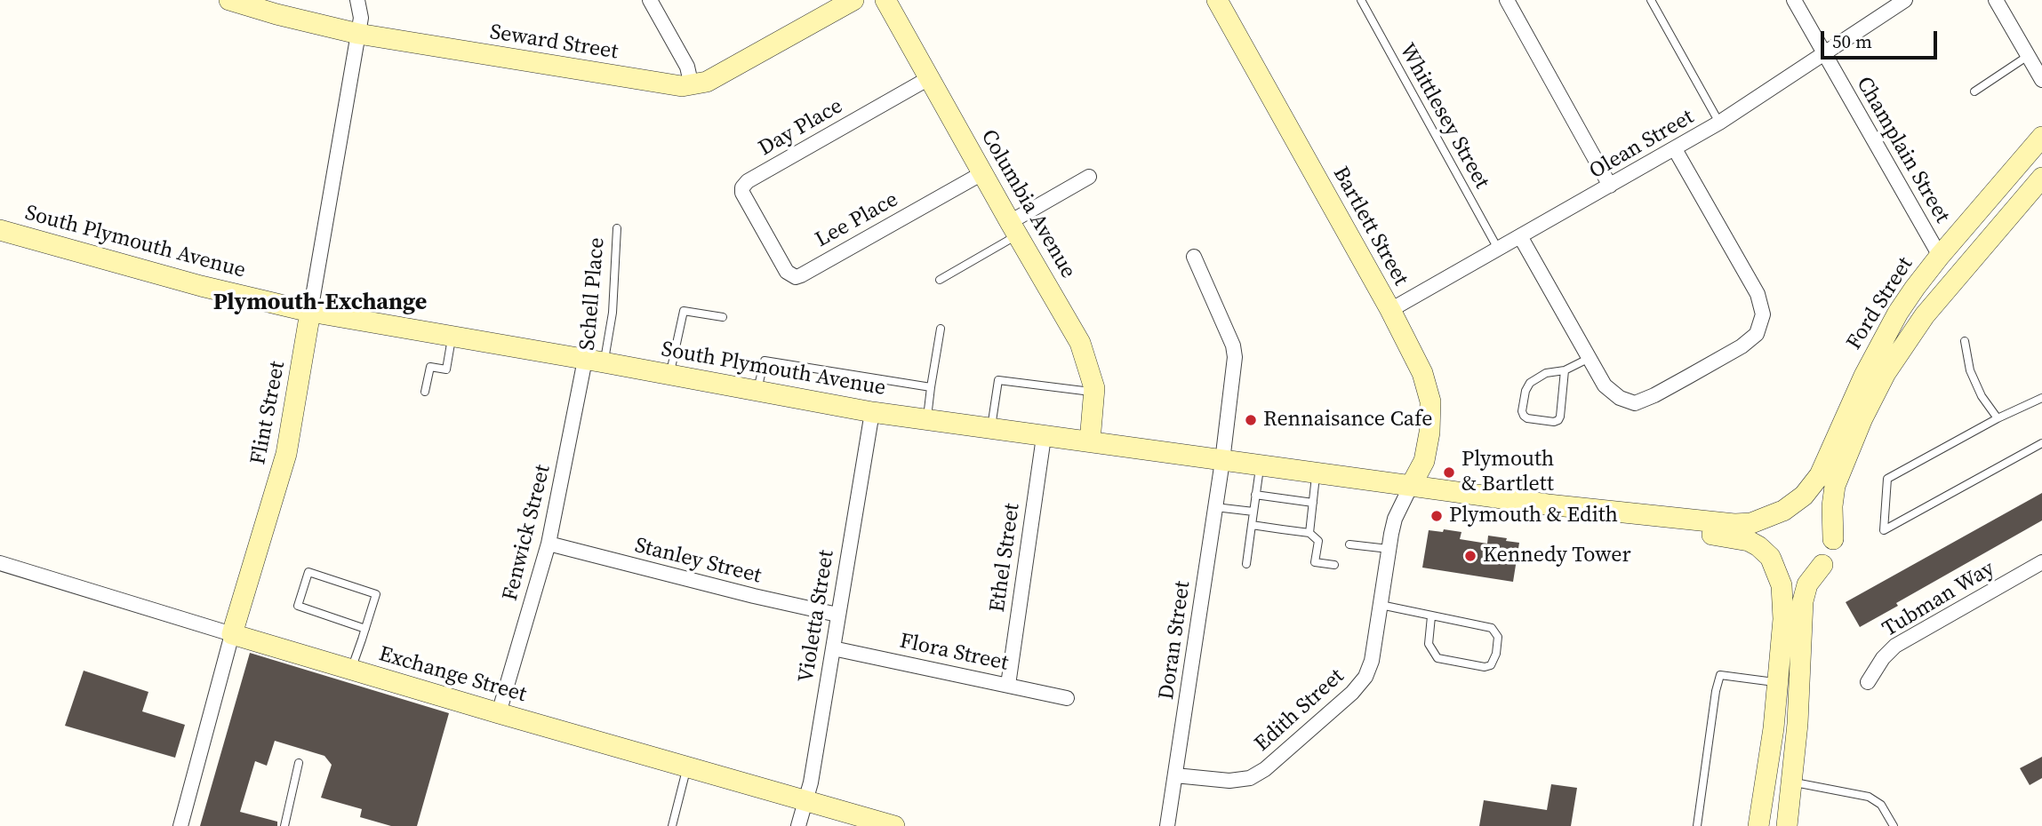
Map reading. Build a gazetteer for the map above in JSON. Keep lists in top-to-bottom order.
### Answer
{
  "streets": {
    "main road": [
      "Seward Street",
      "Columbia Avenue",
      "Bartlett Street",
      "South Plymouth Avenue",
      "Ford Street",
      "Flint Street",
      "Exchange Street"
    ],
    "street": [
      "Day Place",
      "Olean Street",
      "Champlain Street",
      "Lee Place",
      "Fenwick Street",
      "Ethel Street",
      "Stanley Street",
      "Tubman Way",
      "Violetta Street",
      "Doran Street",
      "Flora Street",
      "Edith Street"
    ],
    "lane": ["Whittlesey Street", "Schell Place"]
  },
  "crossings": [
    ["Seward Street", "Flint Street"],
    ["Whittlesey Street", "Olean Street"],
    ["Day Place", "Columbia Avenue"],
    ["Day Place", "Lee Place"],
    ["Olean Street", "Champlain Street"],
    ["Olean Street", "Bartlett Street"],
    ["Champlain Street", "Ford Street"],
    ["Columbia Avenue", "Lee Place"],
    ["Columbia Avenue", "South Plymouth Avenue"],
    ["Bartlett Street", "South Plymouth Avenue"],
    ["Bartlett Street", "Edith Street"],
    ["South Plymouth Avenue", "Schell Place"],
    ["South Plymouth Avenue", "Ford Street"],
    ["South Plymouth Avenue", "Flint Street"],
    ["South Plymouth Avenue", "Fenwick Street"],
    ["South Plymouth Avenue", "Ethel Street"],
    ["South Plymouth Avenue", "Violetta Street"],
    ["South Plymouth Avenue", "Doran Street"],
    ["South Plymouth Avenue", "Edith Street"],
    ["Schell Place", "Fenwick Street"],
    ["Flint Street", "Exchange Street"],
    ["Fenwick Street", "Stanley Street"],
    ["Fenwick Street", "Exchange Street"],
    ["Ethel Street", "Flora Street"],
    ["Stanley Street", "Violetta Street"],
    ["Violetta Street", "Flora Street"],
    ["Violetta Street", "Exchange Street"],
    ["Doran Street", "Edith Street"]
  ],
  "districts": ["Plymouth-Exchange"],
  "places": [
    "Rennaisance Cafe",
    "Plymouth & Bartlett",
    "Plymouth & Edith",
    "Kennedy Tower"
  ],
  "scale_bar": "50 m"
}
